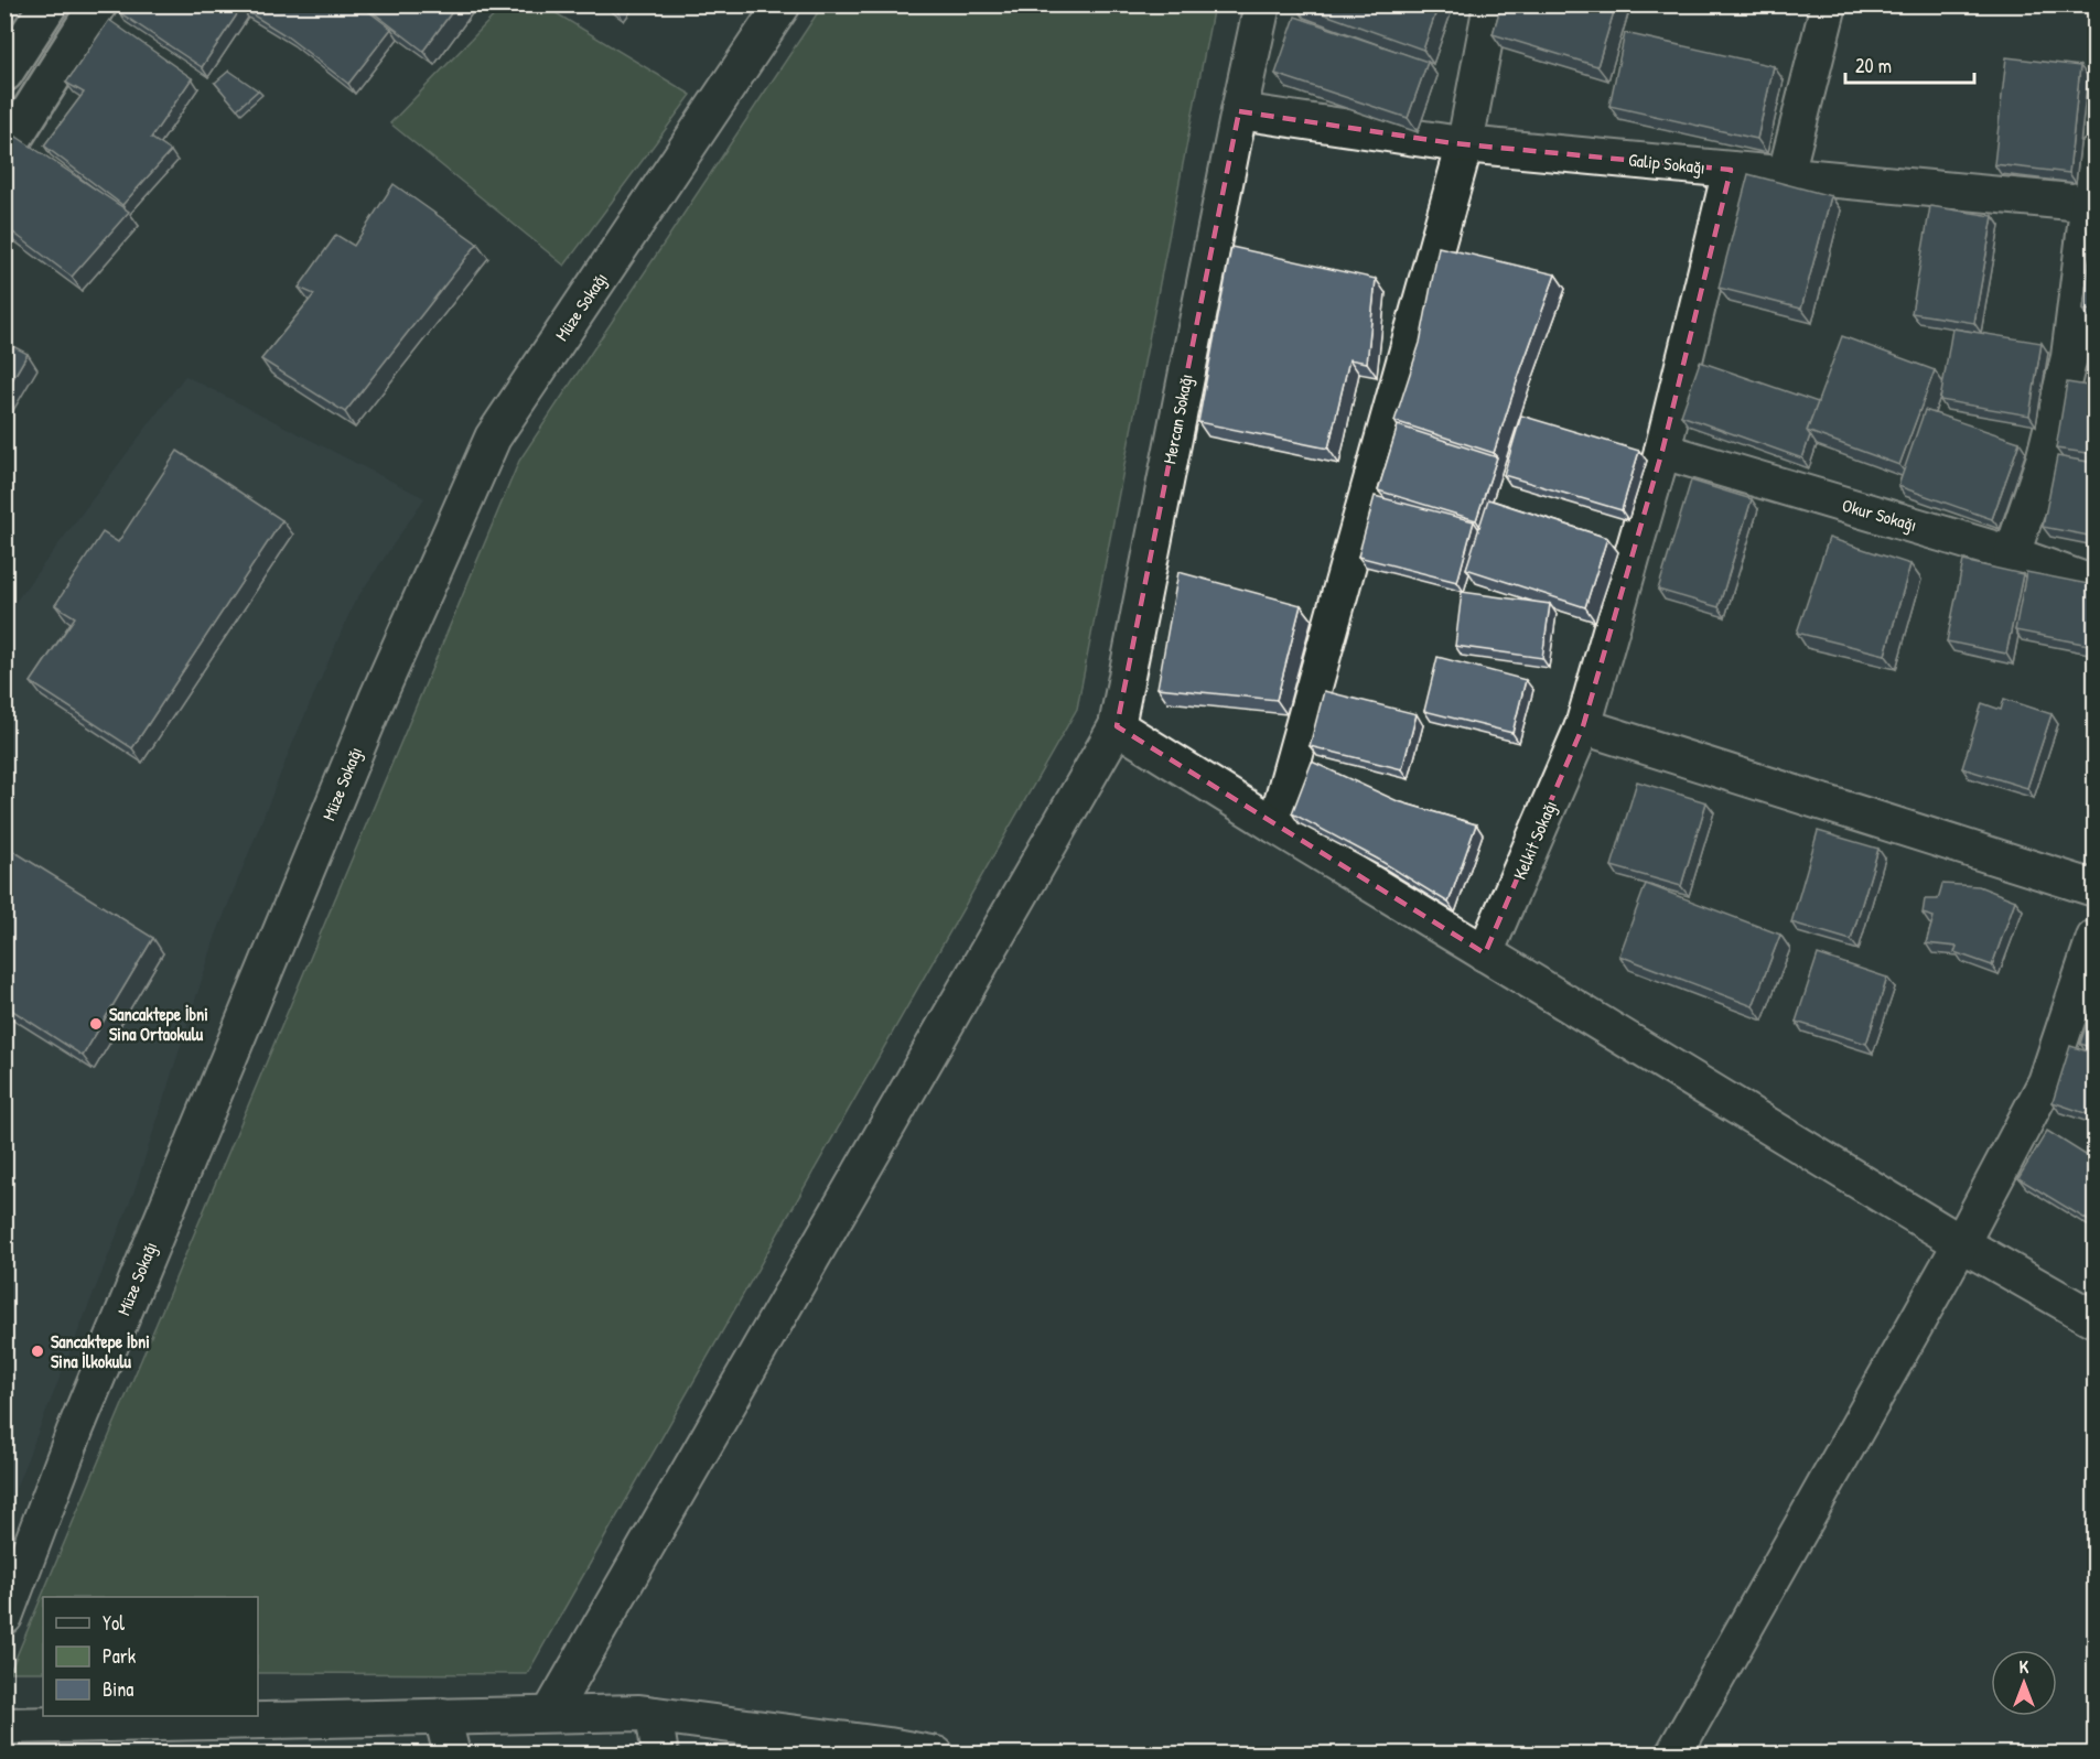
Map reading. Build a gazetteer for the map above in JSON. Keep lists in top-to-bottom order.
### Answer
{
  "streets": {
    "street": [
      "Galip Sokağı",
      "Müze Sokağı",
      "Mercan Sokağı",
      "Okur Sokağı",
      "Kelkit Sokağı"
    ]
  },
  "crossings": [
    ["Galip Sokağı", "Mercan Sokağı"],
    ["Galip Sokağı", "Kelkit Sokağı"],
    ["Okur Sokağı", "Kelkit Sokağı"]
  ],
  "places": ["Sancaktepe İbni Sina Ortaokulu", "Sancaktepe İbni Sina İlkokulu"],
  "legend": ["Yol", "Park", "Bina"],
  "scale_bar": "20 m",
  "north": "top"
}
